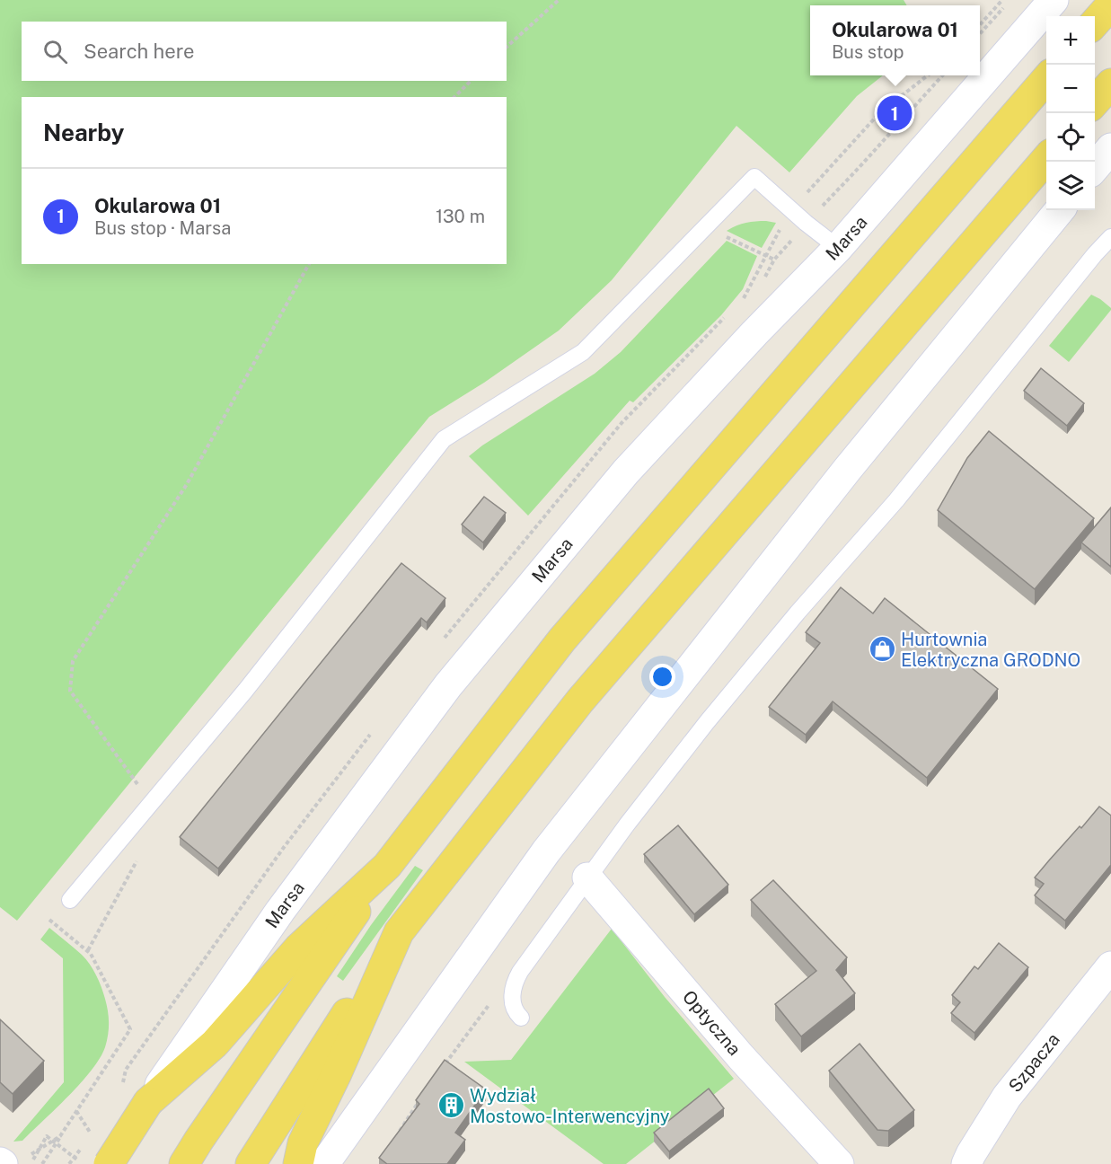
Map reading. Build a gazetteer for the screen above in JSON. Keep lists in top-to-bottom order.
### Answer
{
  "streets": {
    "main road": ["Marsa", "Optyczna", "Szpacza"]
  },
  "places": {
    "shop": ["Hurtownia Elektryczna GRODNO"],
    "building": ["Wydział Mostowo-Interwencyjny"]
  },
  "page": {
    "popup": ["Okularowa 01", "Bus stop"],
    "map_buttons": ["+", "−"],
    "search": "Search here",
    "pins": "1",
    "heading": "Nearby",
    "list": [
      {
        "mark": "1",
        "name": "Okularowa 01",
        "note": "Bus stop · Marsa",
        "value": "130 m"
      }
    ]
  }
}
